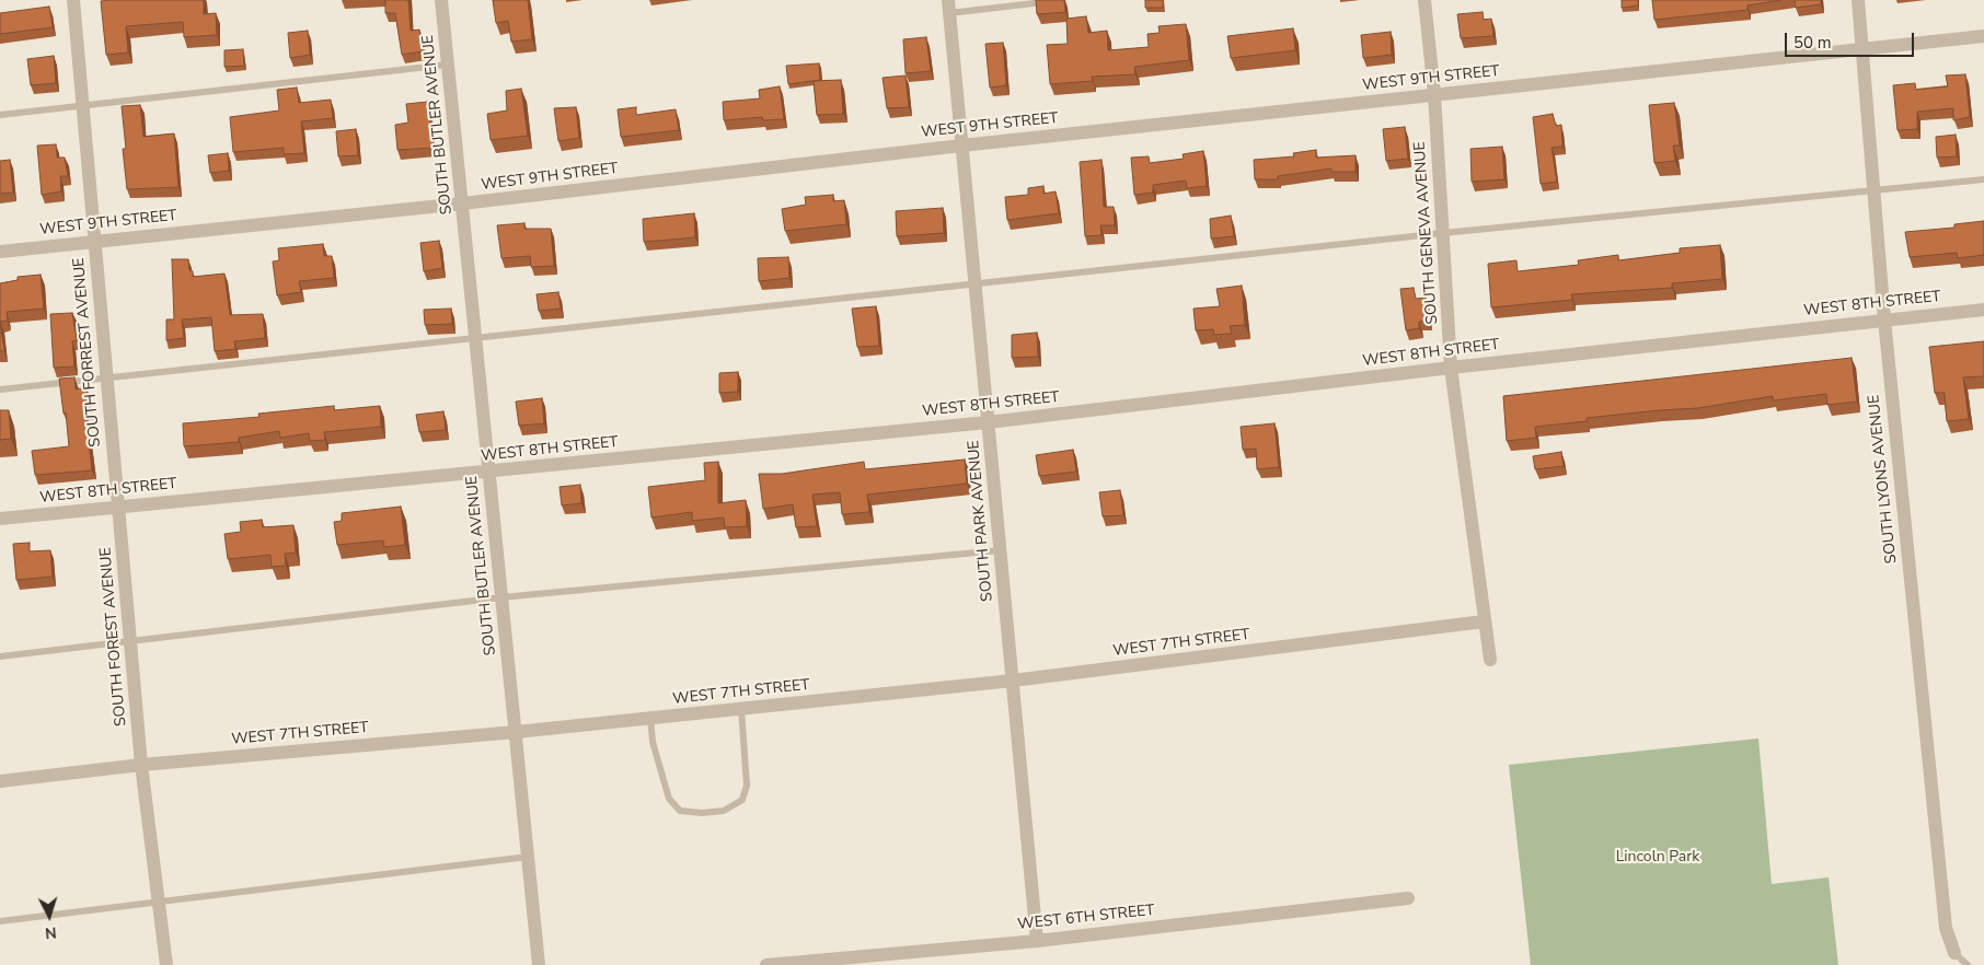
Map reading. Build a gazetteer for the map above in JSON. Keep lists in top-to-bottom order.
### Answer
{
  "streets": {
    "street": [
      "WEST 9TH STREET",
      "SOUTH BUTLER AVENUE",
      "SOUTH GENEVA AVENUE",
      "WEST 8TH STREET",
      "SOUTH FORREST AVENUE",
      "SOUTH LYONS AVENUE",
      "SOUTH PARK AVENUE",
      "SOUTH FOREST AVENUE",
      "WEST 7TH STREET",
      "WEST 6TH STREET"
    ]
  },
  "crossings": [
    ["WEST 9TH STREET", "SOUTH BUTLER AVENUE"],
    ["WEST 9TH STREET", "SOUTH GENEVA AVENUE"],
    ["WEST 9TH STREET", "SOUTH FORREST AVENUE"],
    ["WEST 9TH STREET", "SOUTH LYONS AVENUE"],
    ["WEST 9TH STREET", "SOUTH PARK AVENUE"],
    ["SOUTH BUTLER AVENUE", "WEST 8TH STREET"],
    ["SOUTH BUTLER AVENUE", "WEST 7TH STREET"],
    ["SOUTH GENEVA AVENUE", "WEST 8TH STREET"],
    ["SOUTH GENEVA AVENUE", "WEST 7TH STREET"],
    ["WEST 8TH STREET", "SOUTH FORREST AVENUE"],
    ["WEST 8TH STREET", "SOUTH LYONS AVENUE"],
    ["WEST 8TH STREET", "SOUTH PARK AVENUE"],
    ["WEST 8TH STREET", "SOUTH FOREST AVENUE"],
    ["SOUTH FORREST AVENUE", "SOUTH FOREST AVENUE"],
    ["SOUTH PARK AVENUE", "WEST 7TH STREET"],
    ["SOUTH PARK AVENUE", "WEST 6TH STREET"],
    ["SOUTH FOREST AVENUE", "WEST 7TH STREET"]
  ],
  "parks": ["Lincoln Park"],
  "scale_bar": "50 m",
  "north": "bottom"
}
